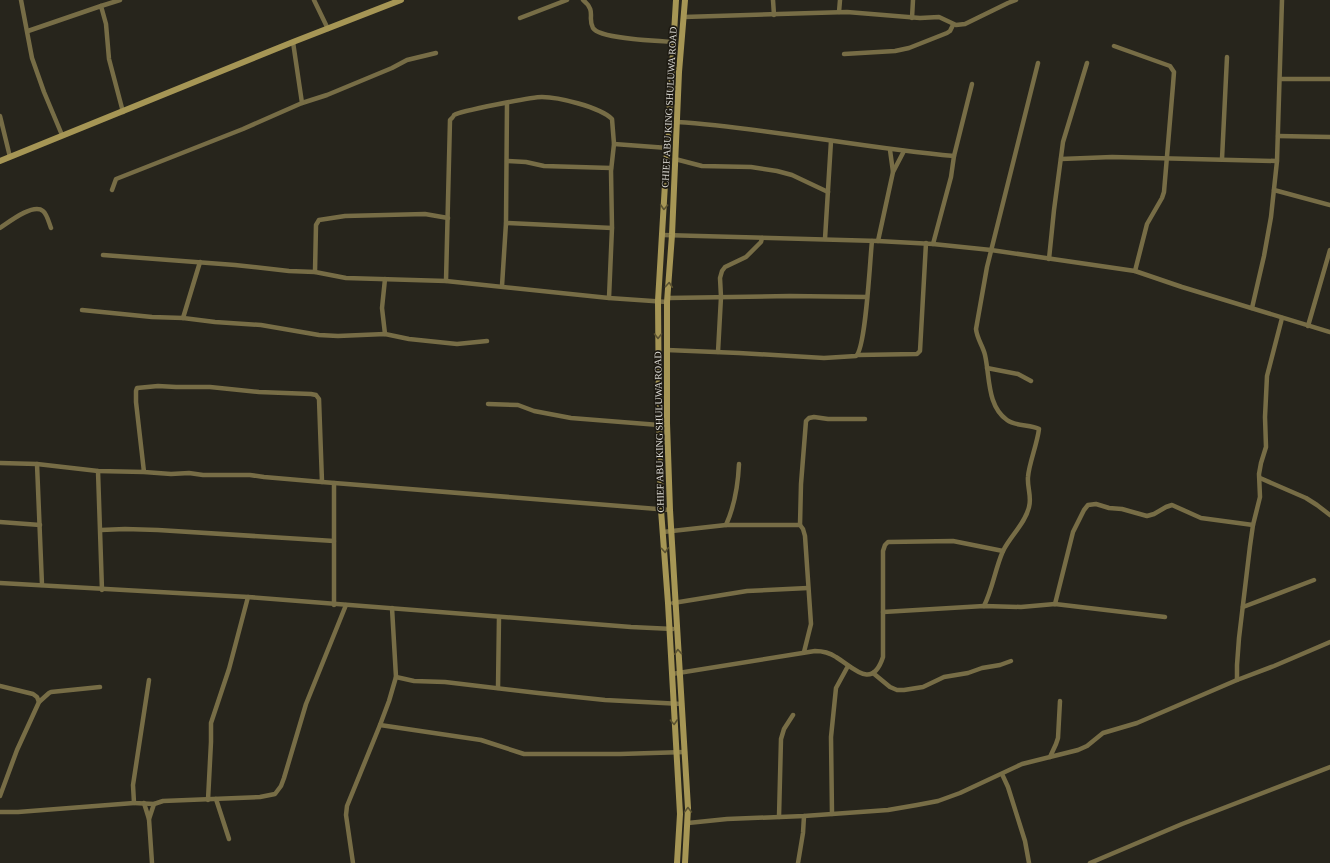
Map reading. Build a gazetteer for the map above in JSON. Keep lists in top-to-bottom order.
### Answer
{
  "streets": {
    "street": ["CHIEF ABU KING SHULUWA ROAD"]
  }
}
